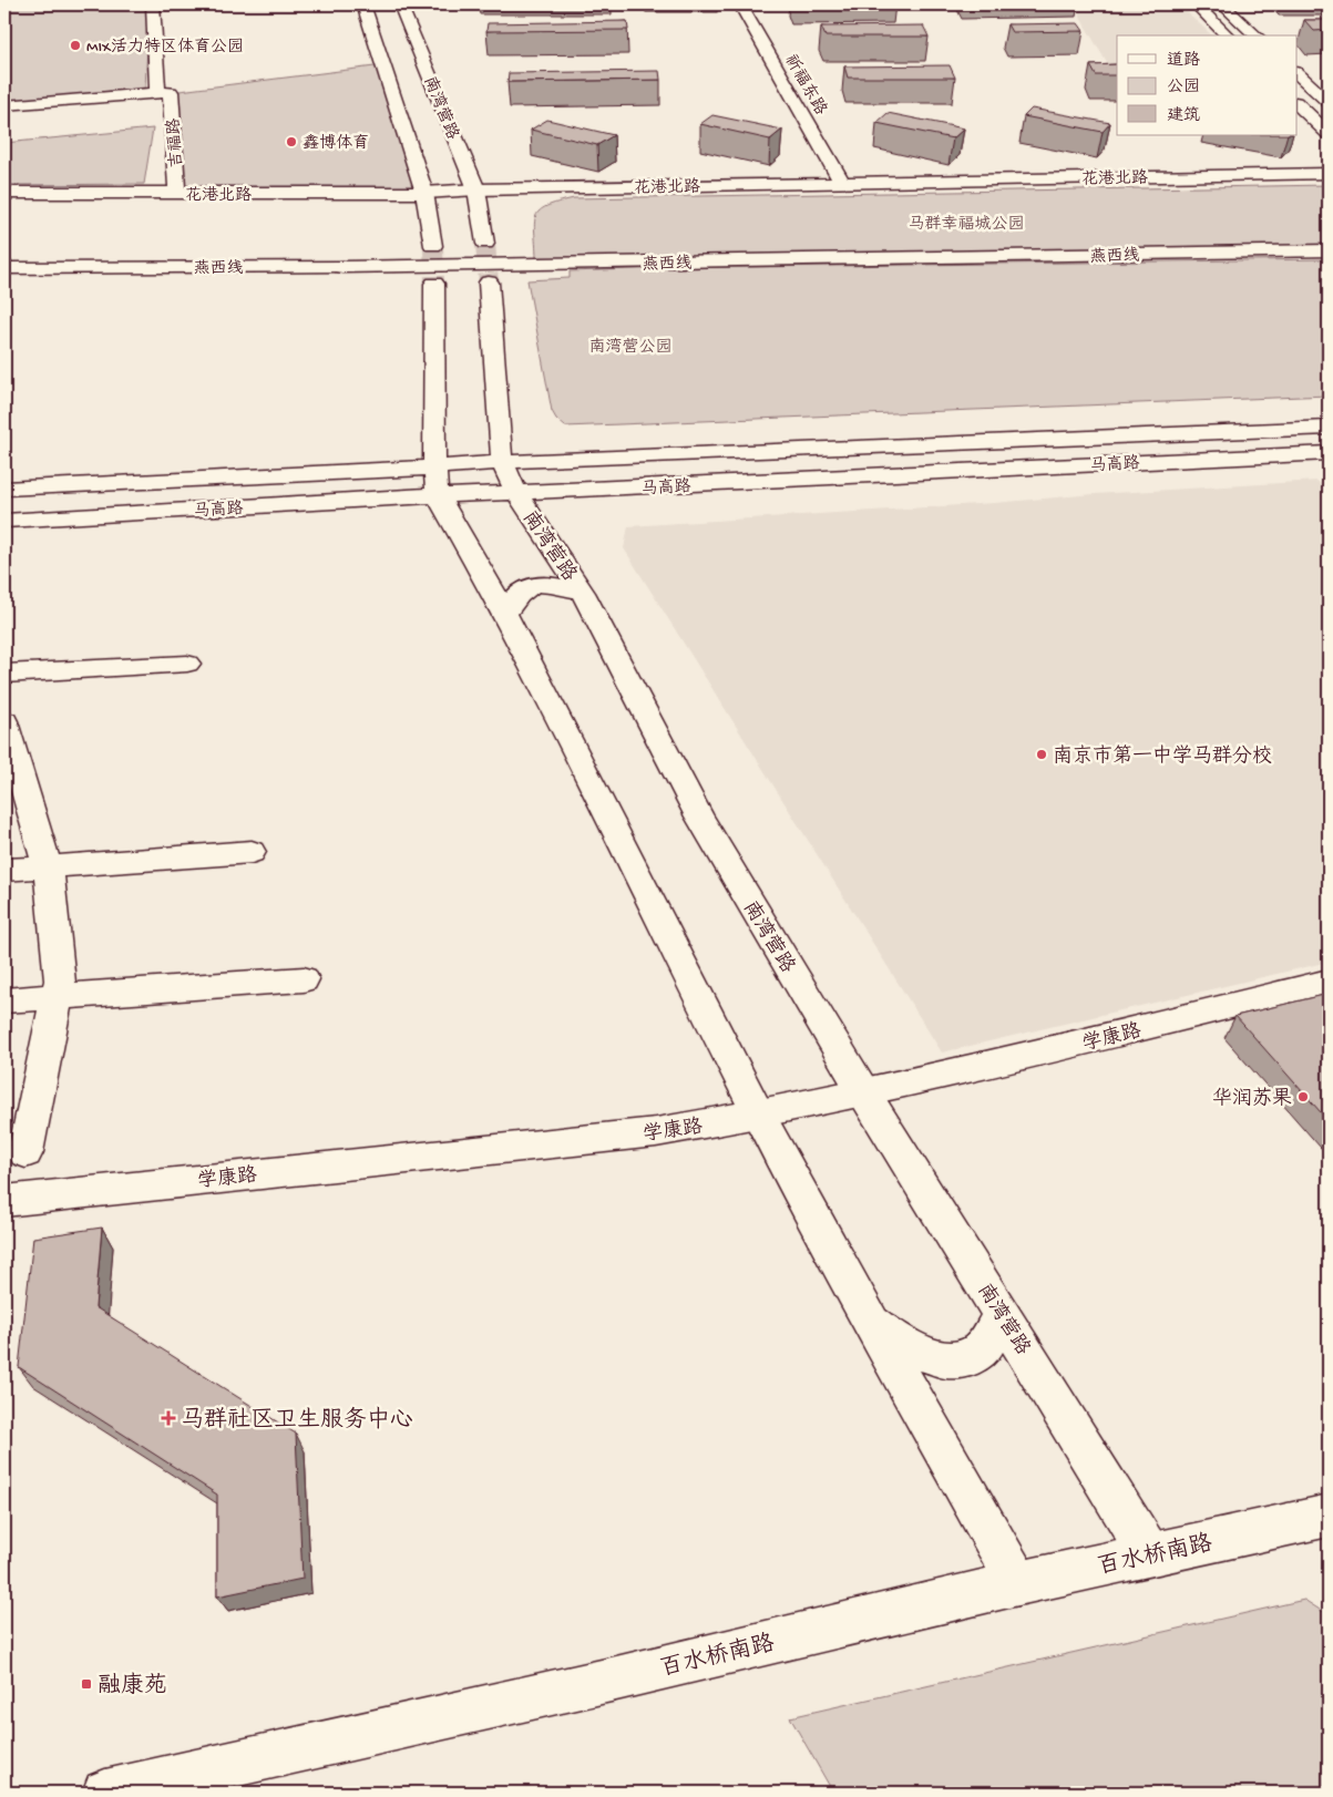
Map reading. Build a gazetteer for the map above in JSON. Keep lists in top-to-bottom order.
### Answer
{
  "streets": {
    "main road": [
      "祈福东路",
      "南湾营路",
      "吉福路",
      "花港北路",
      "燕西线",
      "马高路",
      "学康路",
      "百水桥南路"
    ]
  },
  "crossings": [
    ["祈福东路", "花港北路"],
    ["南湾营路", "花港北路"],
    ["南湾营路", "马高路"],
    ["南湾营路", "学康路"],
    ["南湾营路", "百水桥南路"],
    ["吉福路", "花港北路"]
  ],
  "parks": ["马群幸福城公园", "南湾营公园"],
  "places": {
    "other": [
      "MIX活力特区体育公园",
      "鑫博体育",
      "南京市第一中学马群分校",
      "华润苏果"
    ],
    "health": ["马群社区卫生服务中心"],
    "transit": ["融康苑"]
  },
  "legend": ["道路", "公园", "建筑"]
}
